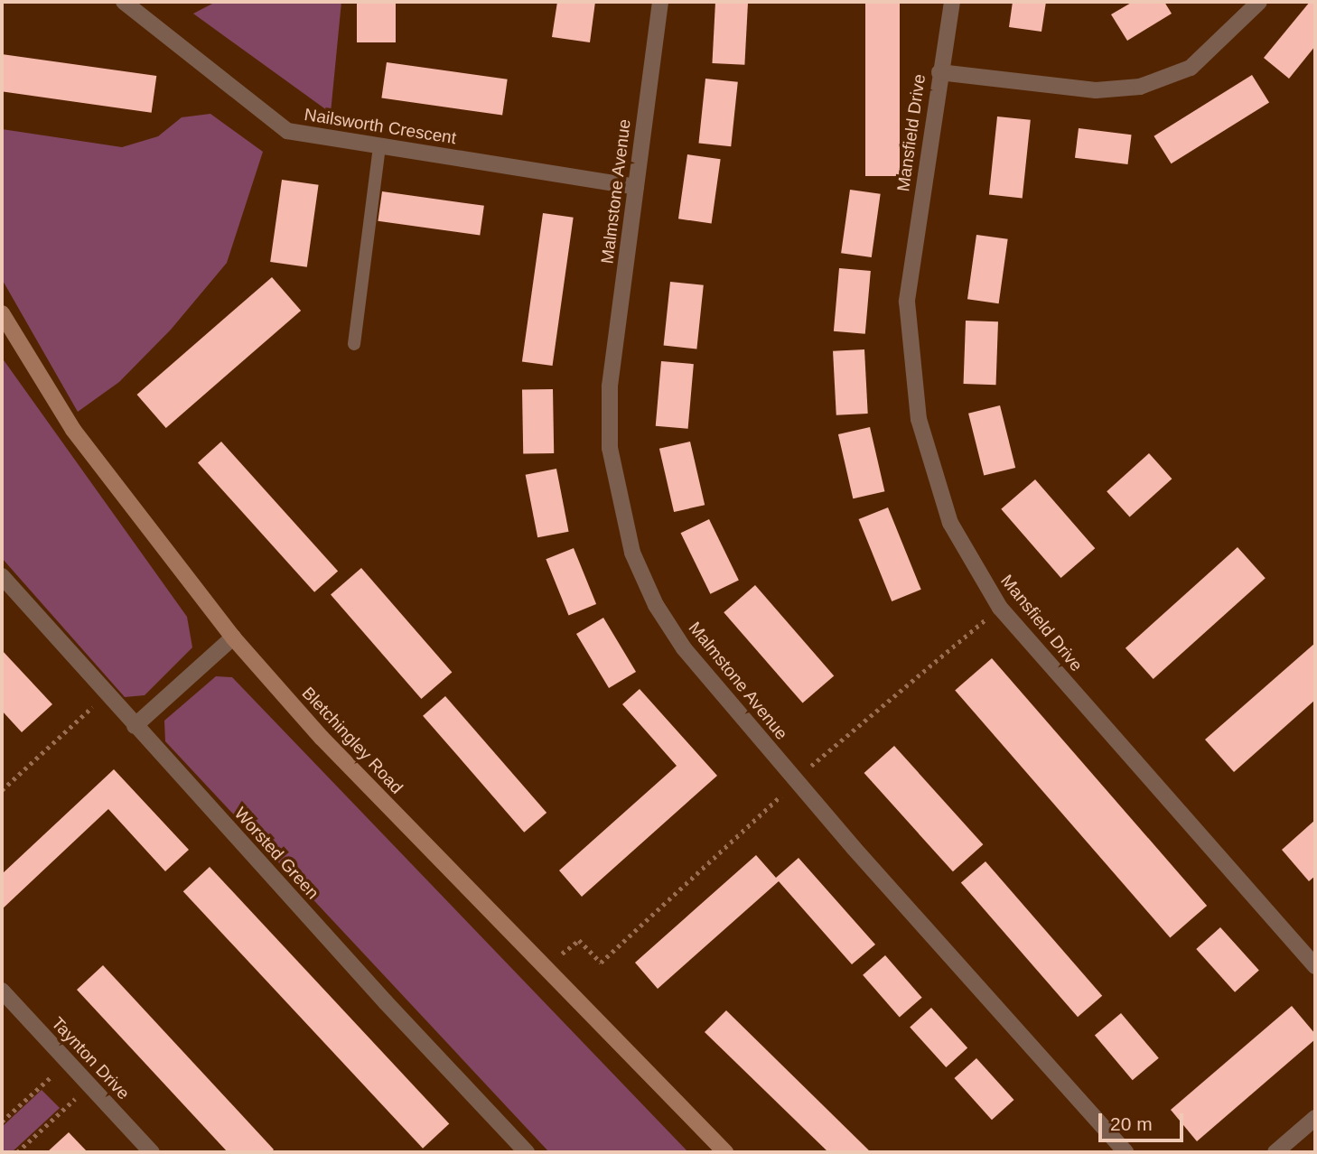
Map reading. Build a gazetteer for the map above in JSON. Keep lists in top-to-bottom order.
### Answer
{
  "streets": {
    "street": [
      "Nailsworth Crescent",
      "Mansfield Drive",
      "Malmstone Avenue",
      "Bletchingley Road",
      "Worsted Green",
      "Taynton Drive"
    ]
  },
  "crossings": [
    ["Nailsworth Crescent", "Malmstone Avenue"]
  ],
  "scale_bar": "20 m"
}
